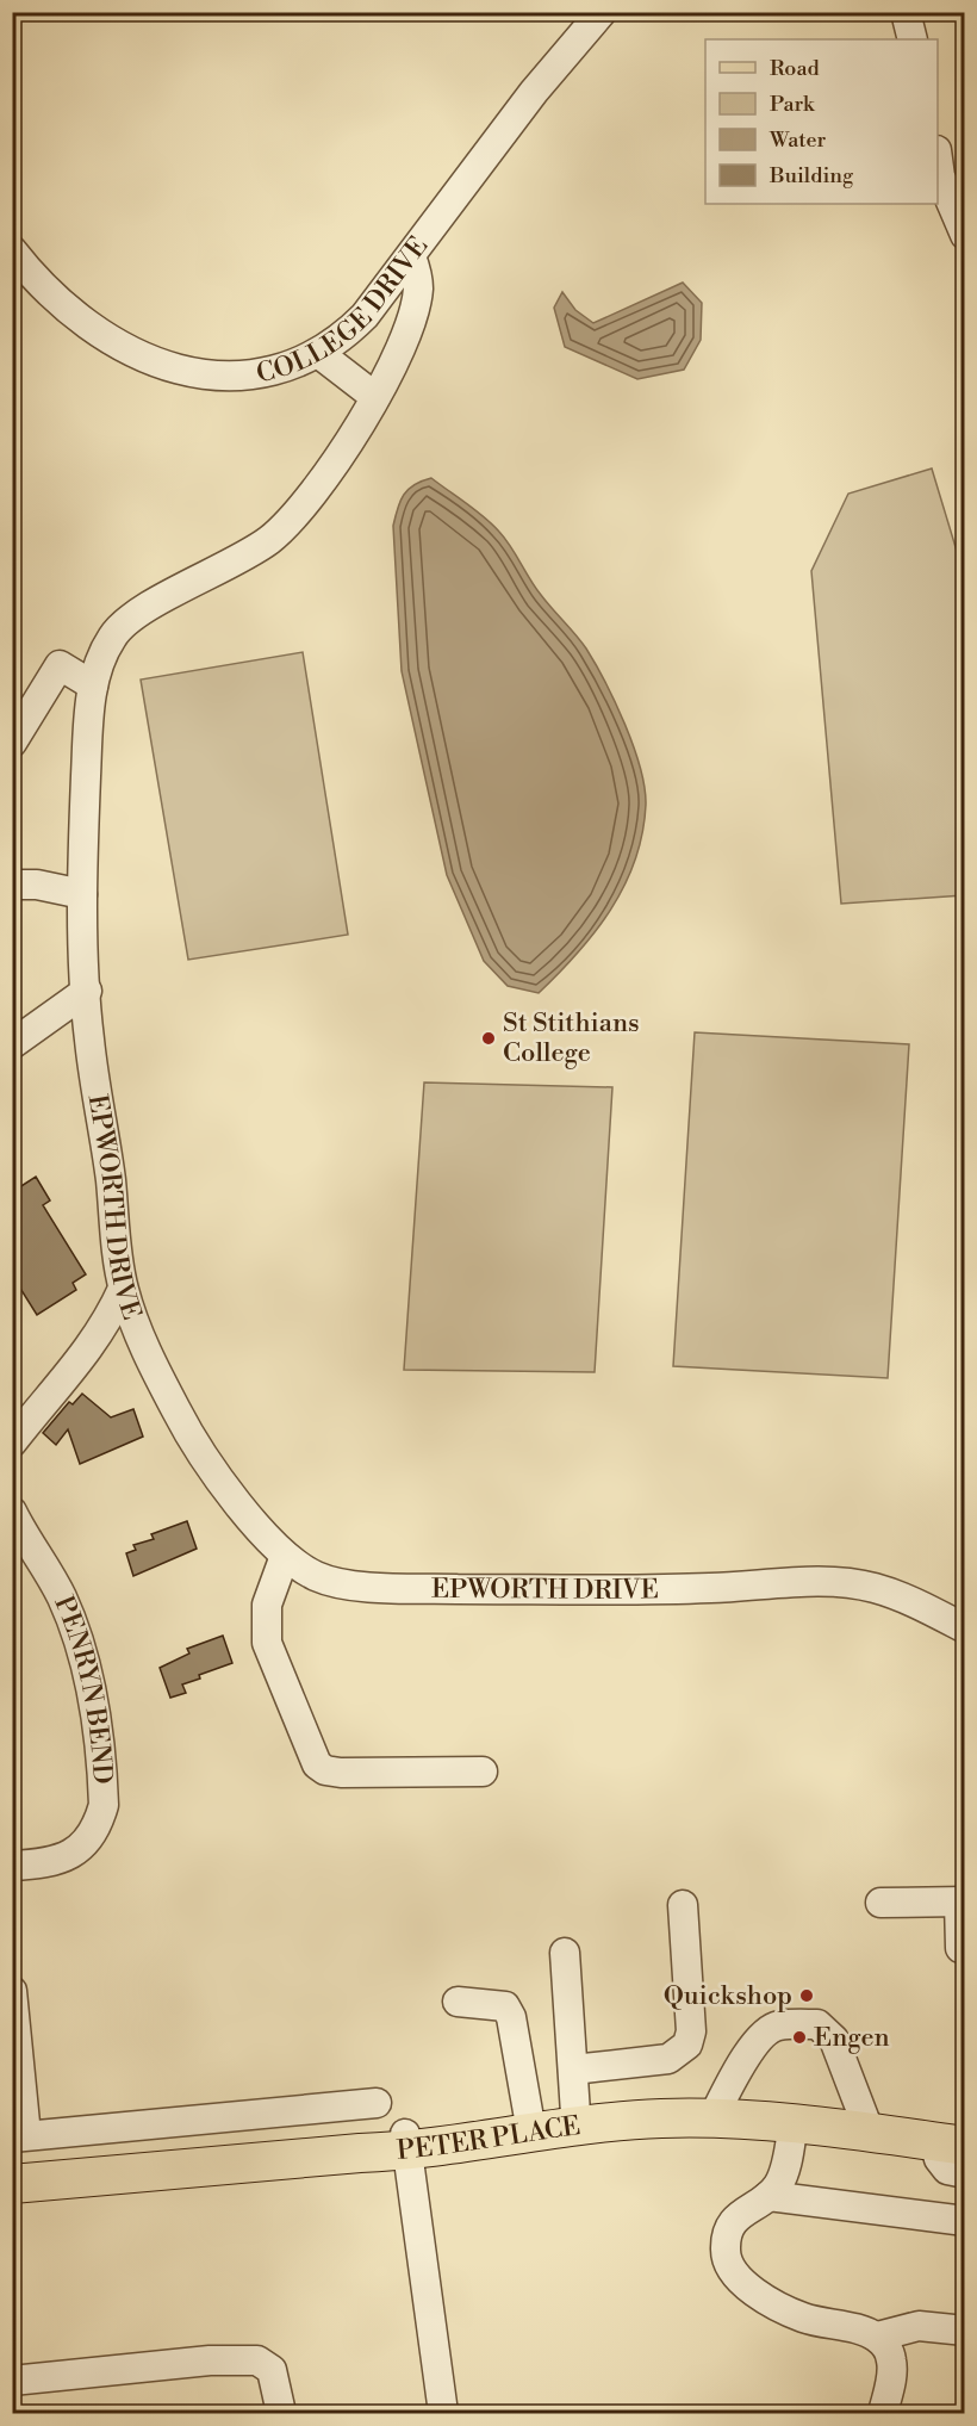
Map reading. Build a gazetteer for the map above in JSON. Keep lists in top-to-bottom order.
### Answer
{
  "streets": {
    "main road": ["PETER PLACE"],
    "street": ["COLLEGE DRIVE", "EPWORTH DRIVE", "PENRYN BEND"]
  },
  "crossings": [
    ["COLLEGE DRIVE", "EPWORTH DRIVE"]
  ],
  "places": ["St Stithians College", "Quickshop", "Engen"],
  "legend": [
    "Road",
    "Park",
    "Water",
    "Building"
  ]
}
